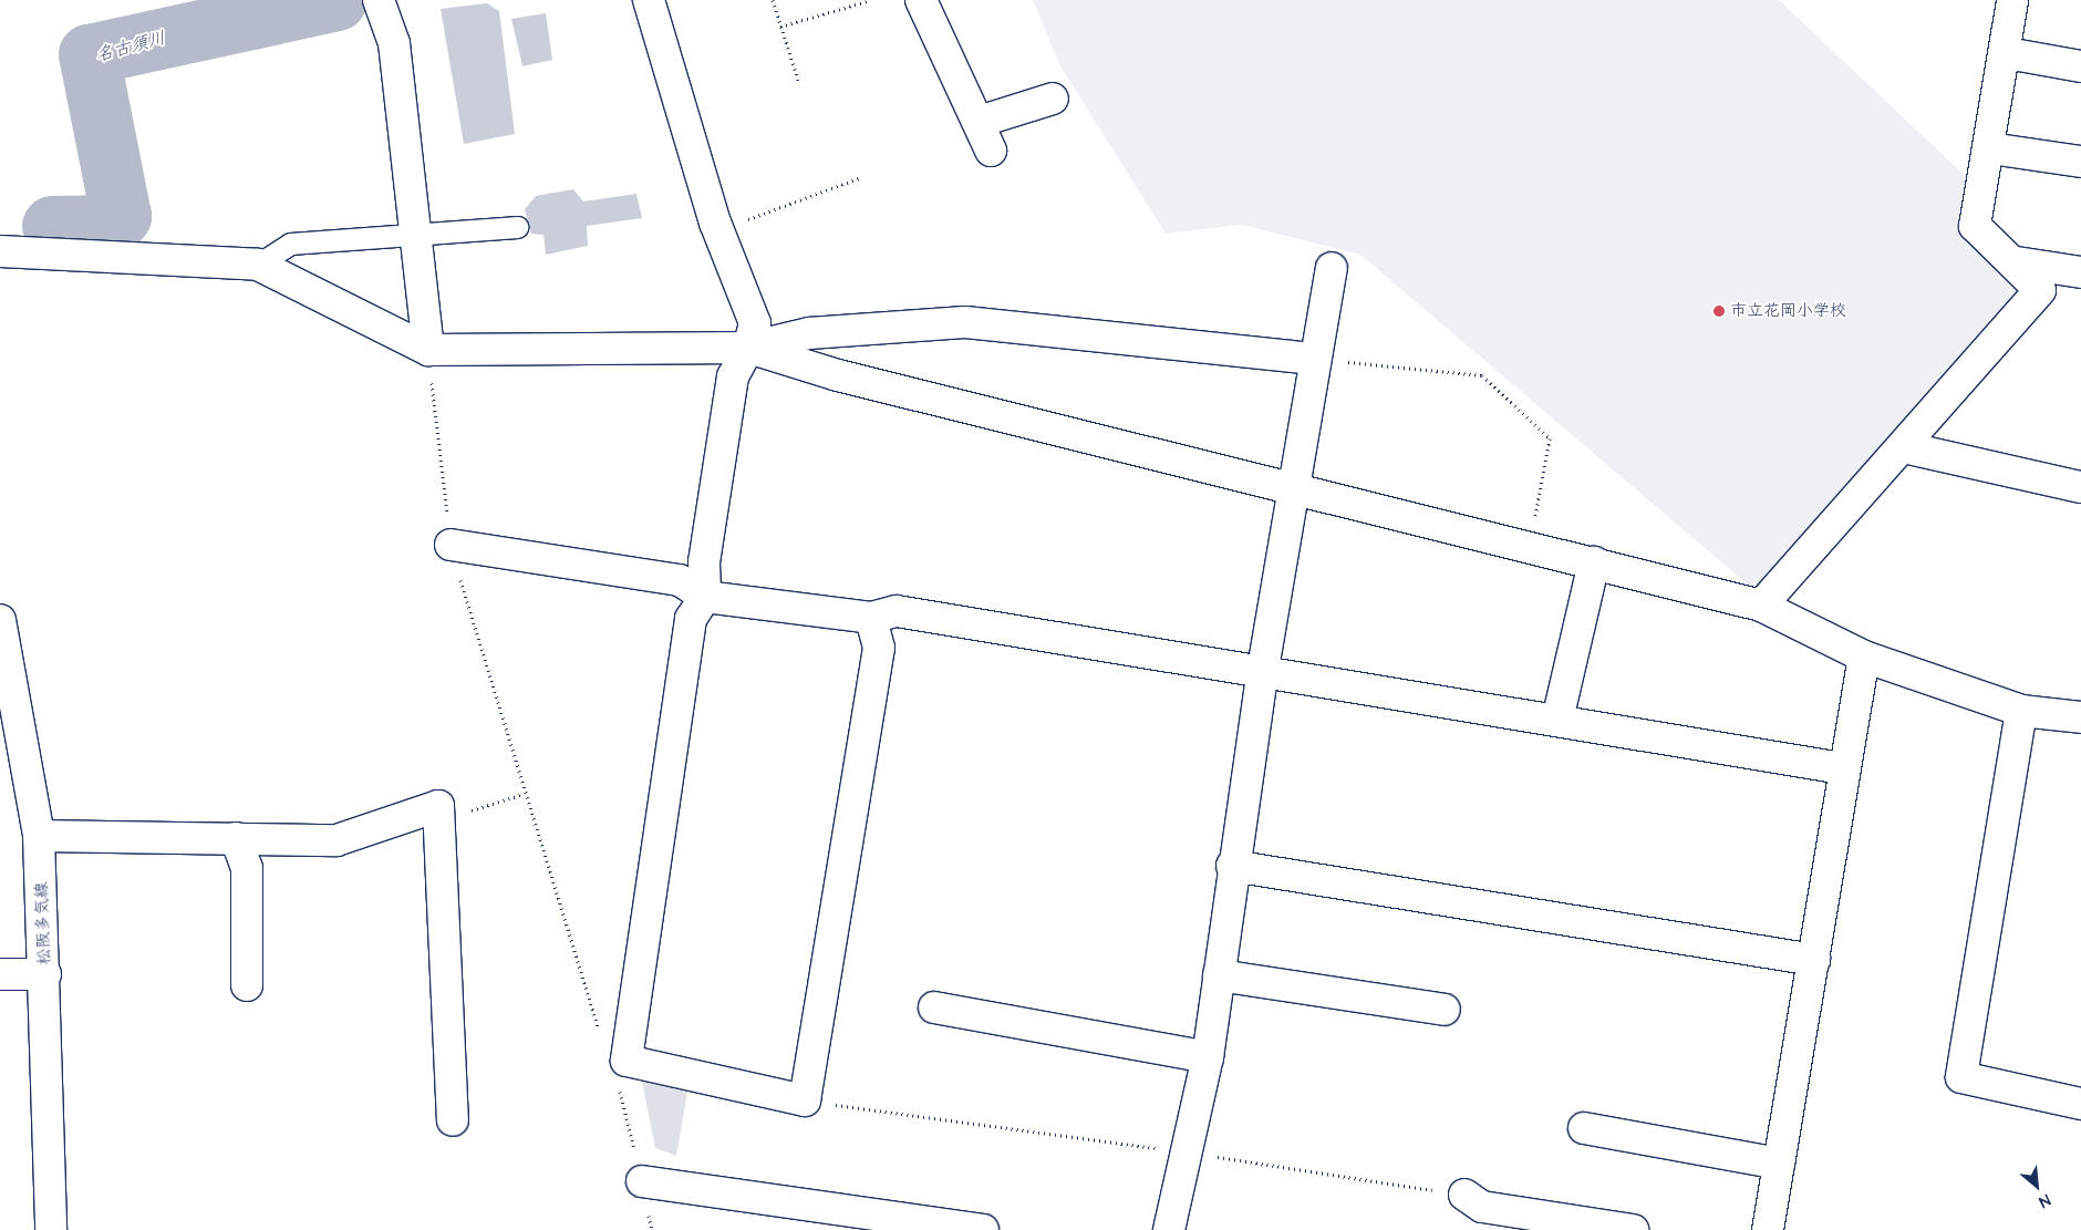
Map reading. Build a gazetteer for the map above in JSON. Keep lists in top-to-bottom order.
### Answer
{
  "streets": {
    "street": ["松阪多気線"]
  },
  "water": ["名古須川"],
  "places": ["市立花岡小学校"],
  "north": "bottom right"
}
